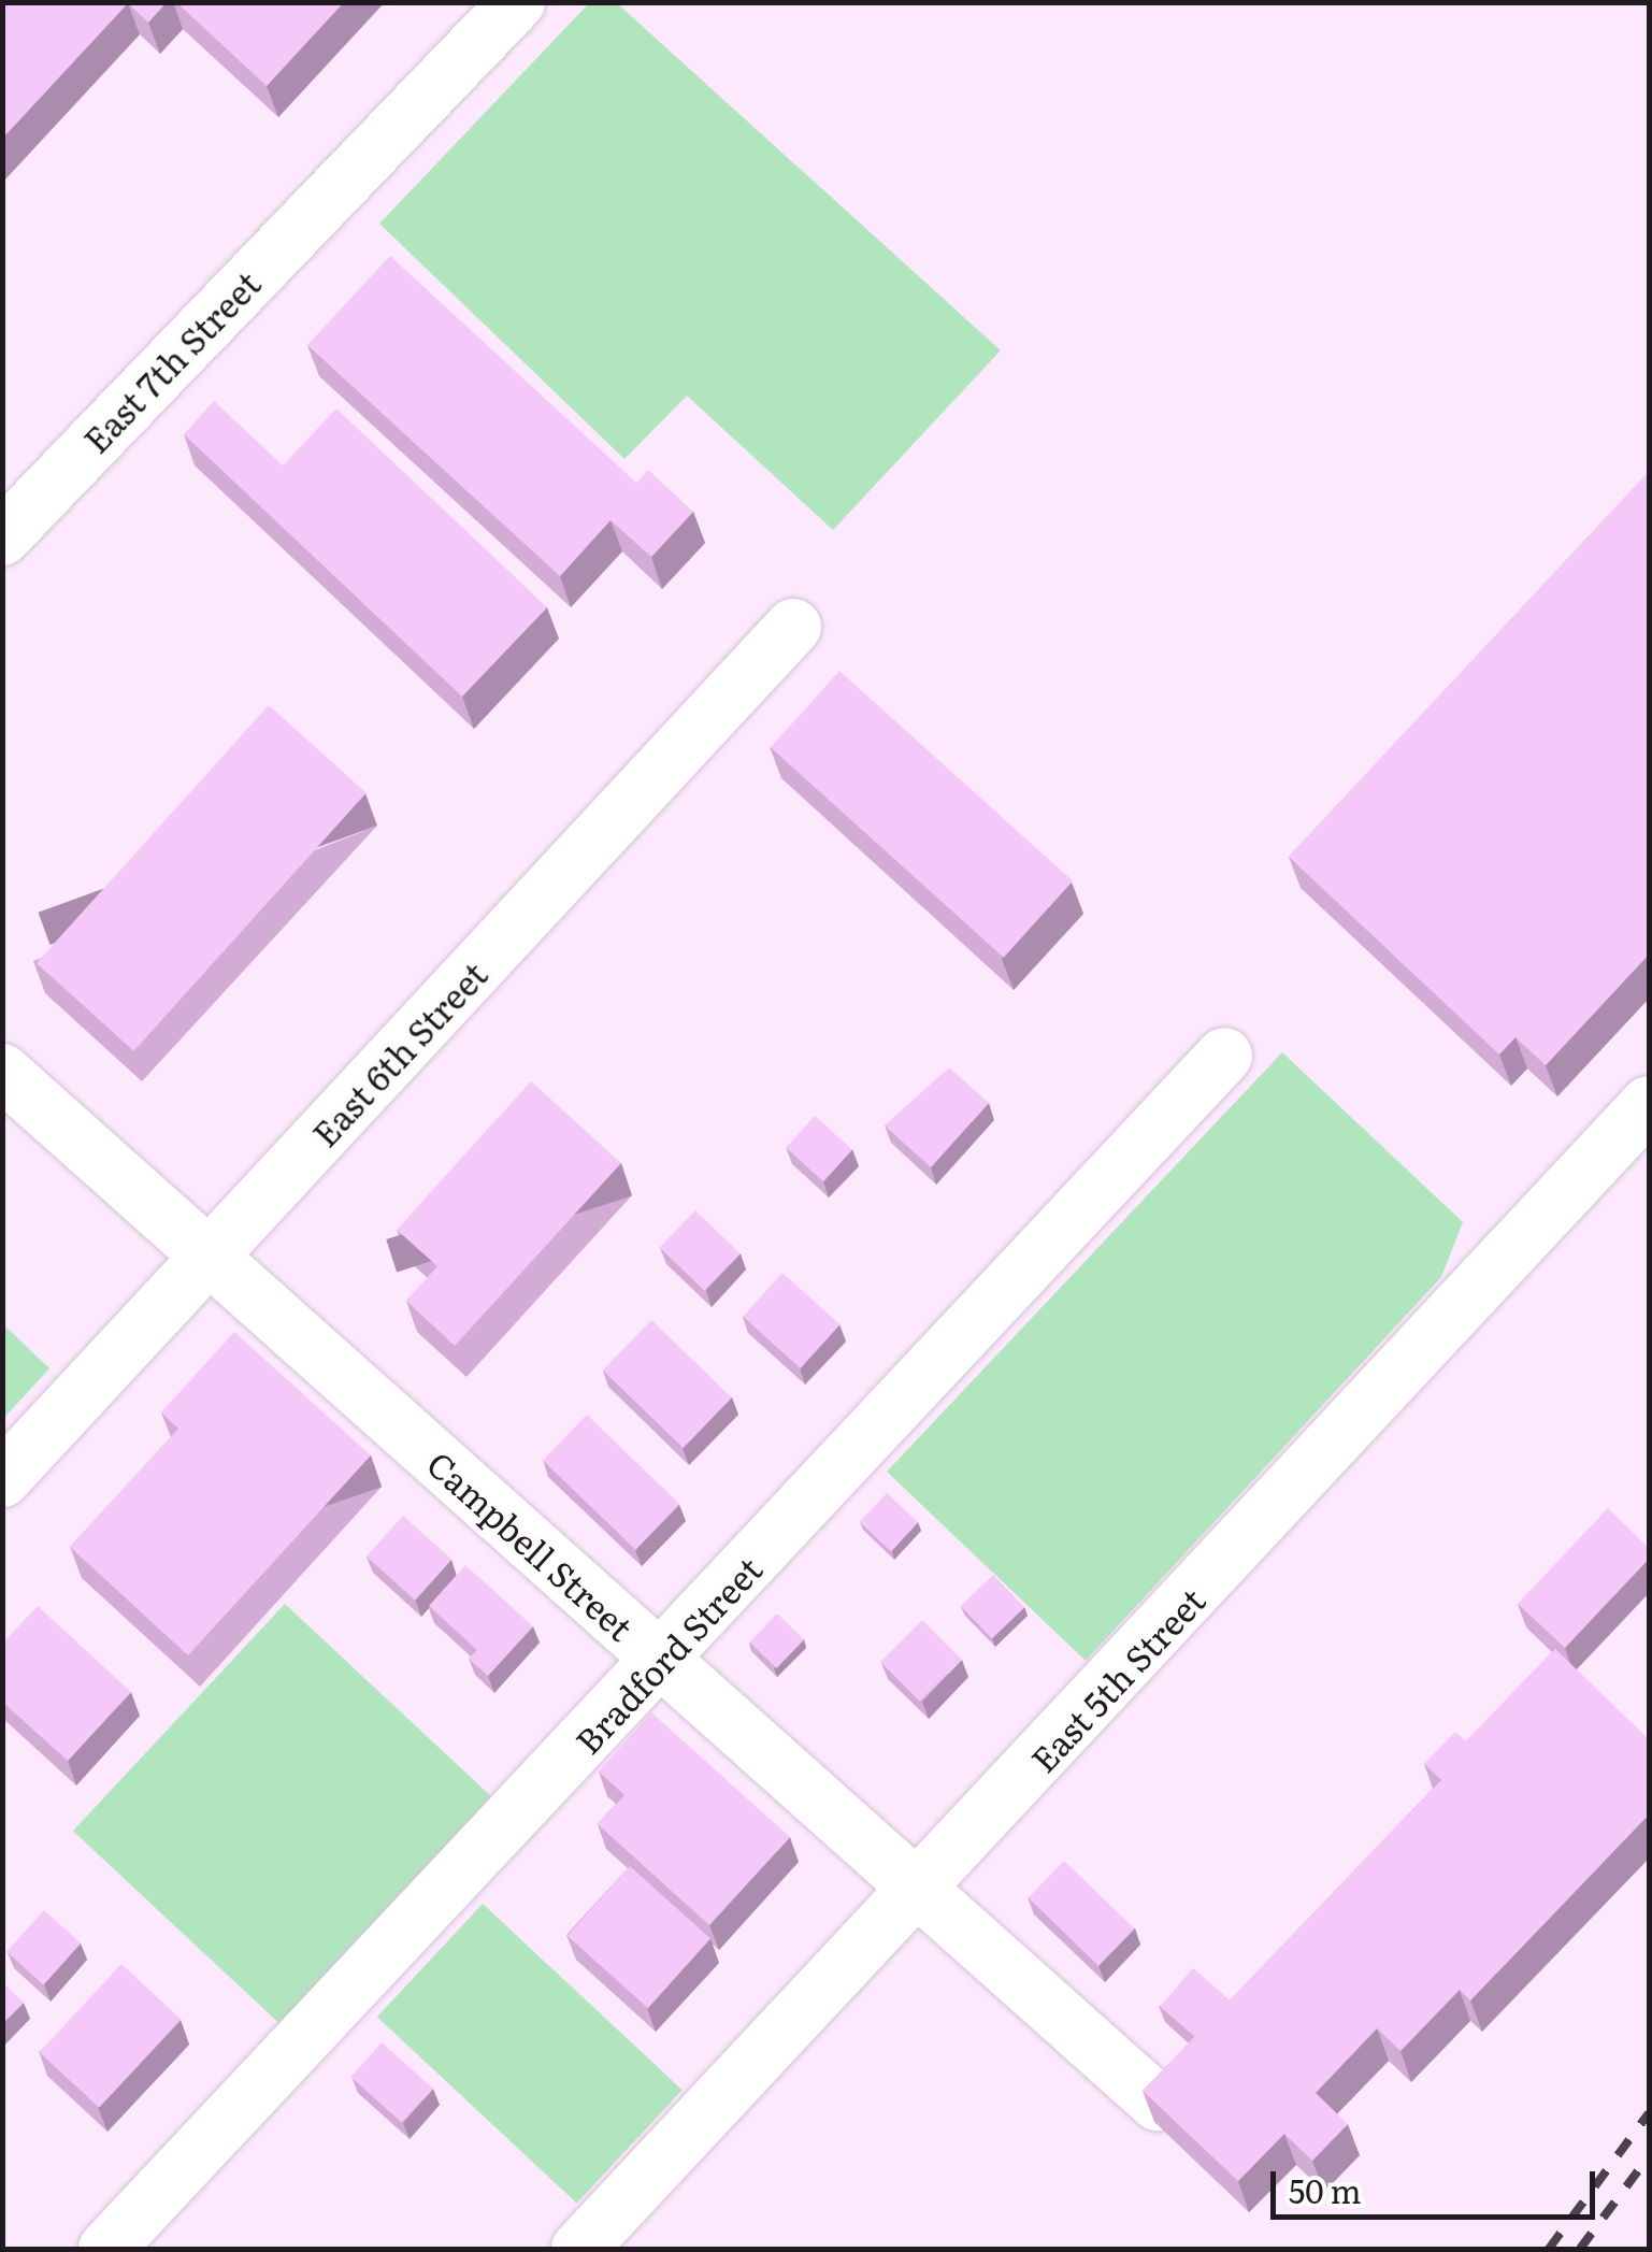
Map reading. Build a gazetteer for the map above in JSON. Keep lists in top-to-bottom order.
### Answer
{
  "streets": {
    "street": [
      "East 7th Street",
      "East 6th Street",
      "Campbell Street",
      "Bradford Street",
      "East 5th Street"
    ]
  },
  "crossings": [
    ["East 6th Street", "Campbell Street"],
    ["Campbell Street", "Bradford Street"],
    ["Campbell Street", "East 5th Street"]
  ],
  "scale_bar": "50 m"
}
